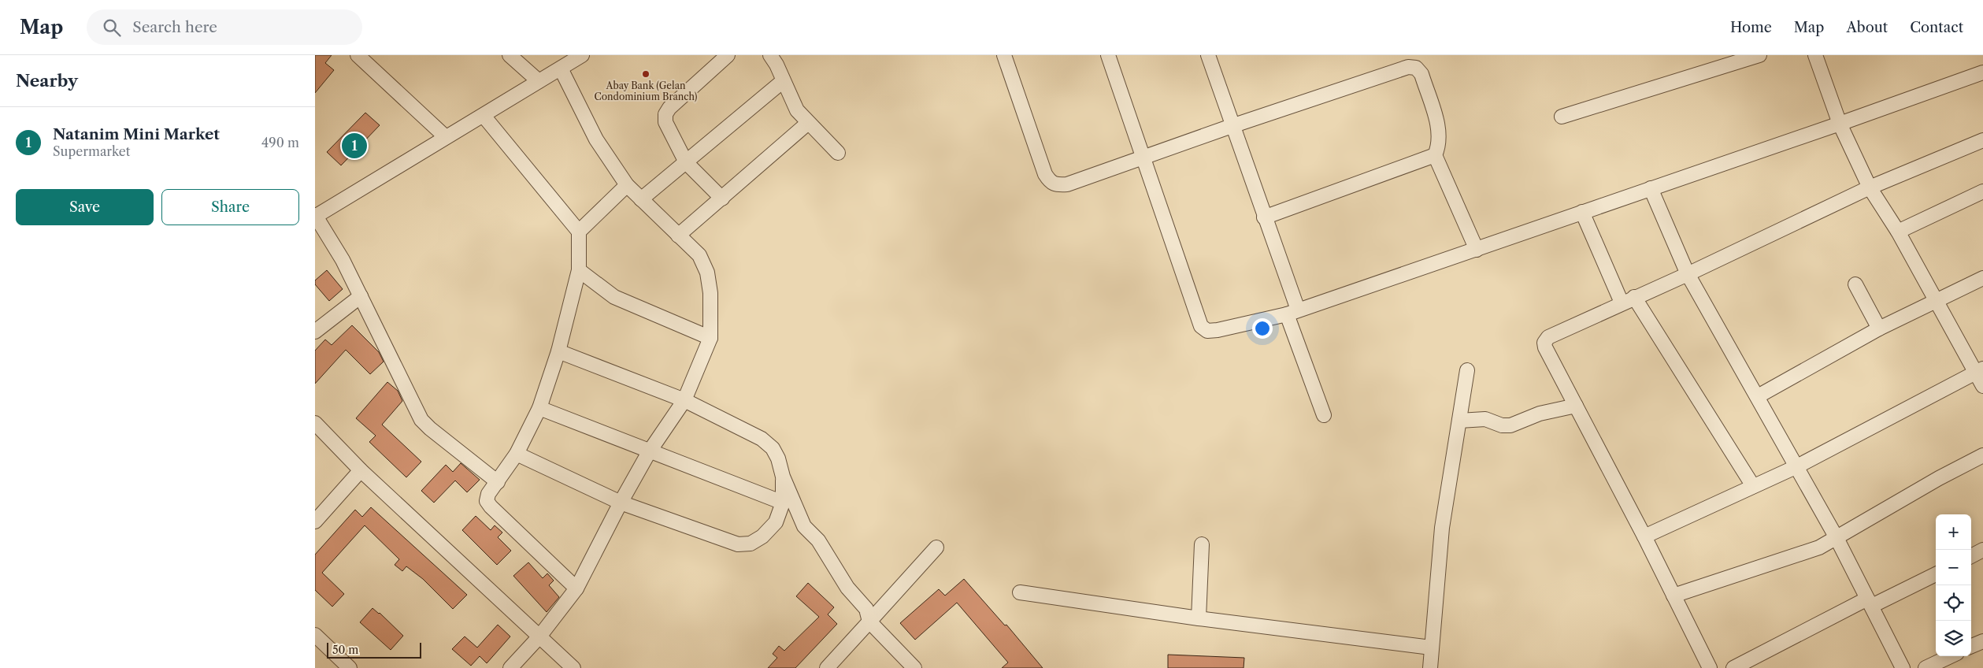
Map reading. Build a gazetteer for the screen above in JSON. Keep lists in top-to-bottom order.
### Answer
{
  "places": ["Abay Bank (Gelan Condominium Branch)"],
  "scale_bar": "50 m",
  "page": {
    "header": "Map",
    "search": "Search here",
    "nav": [
      "Home",
      "Map",
      "About",
      "Contact"
    ],
    "heading": "Nearby",
    "list": [
      {
        "mark": "1",
        "name": "Natanim Mini Market",
        "note": "Supermarket",
        "value": "490 m"
      }
    ],
    "pins": "1",
    "buttons": ["Save", "Share"],
    "map_buttons": ["+", "−"],
    "scale": "50 m"
  }
}
